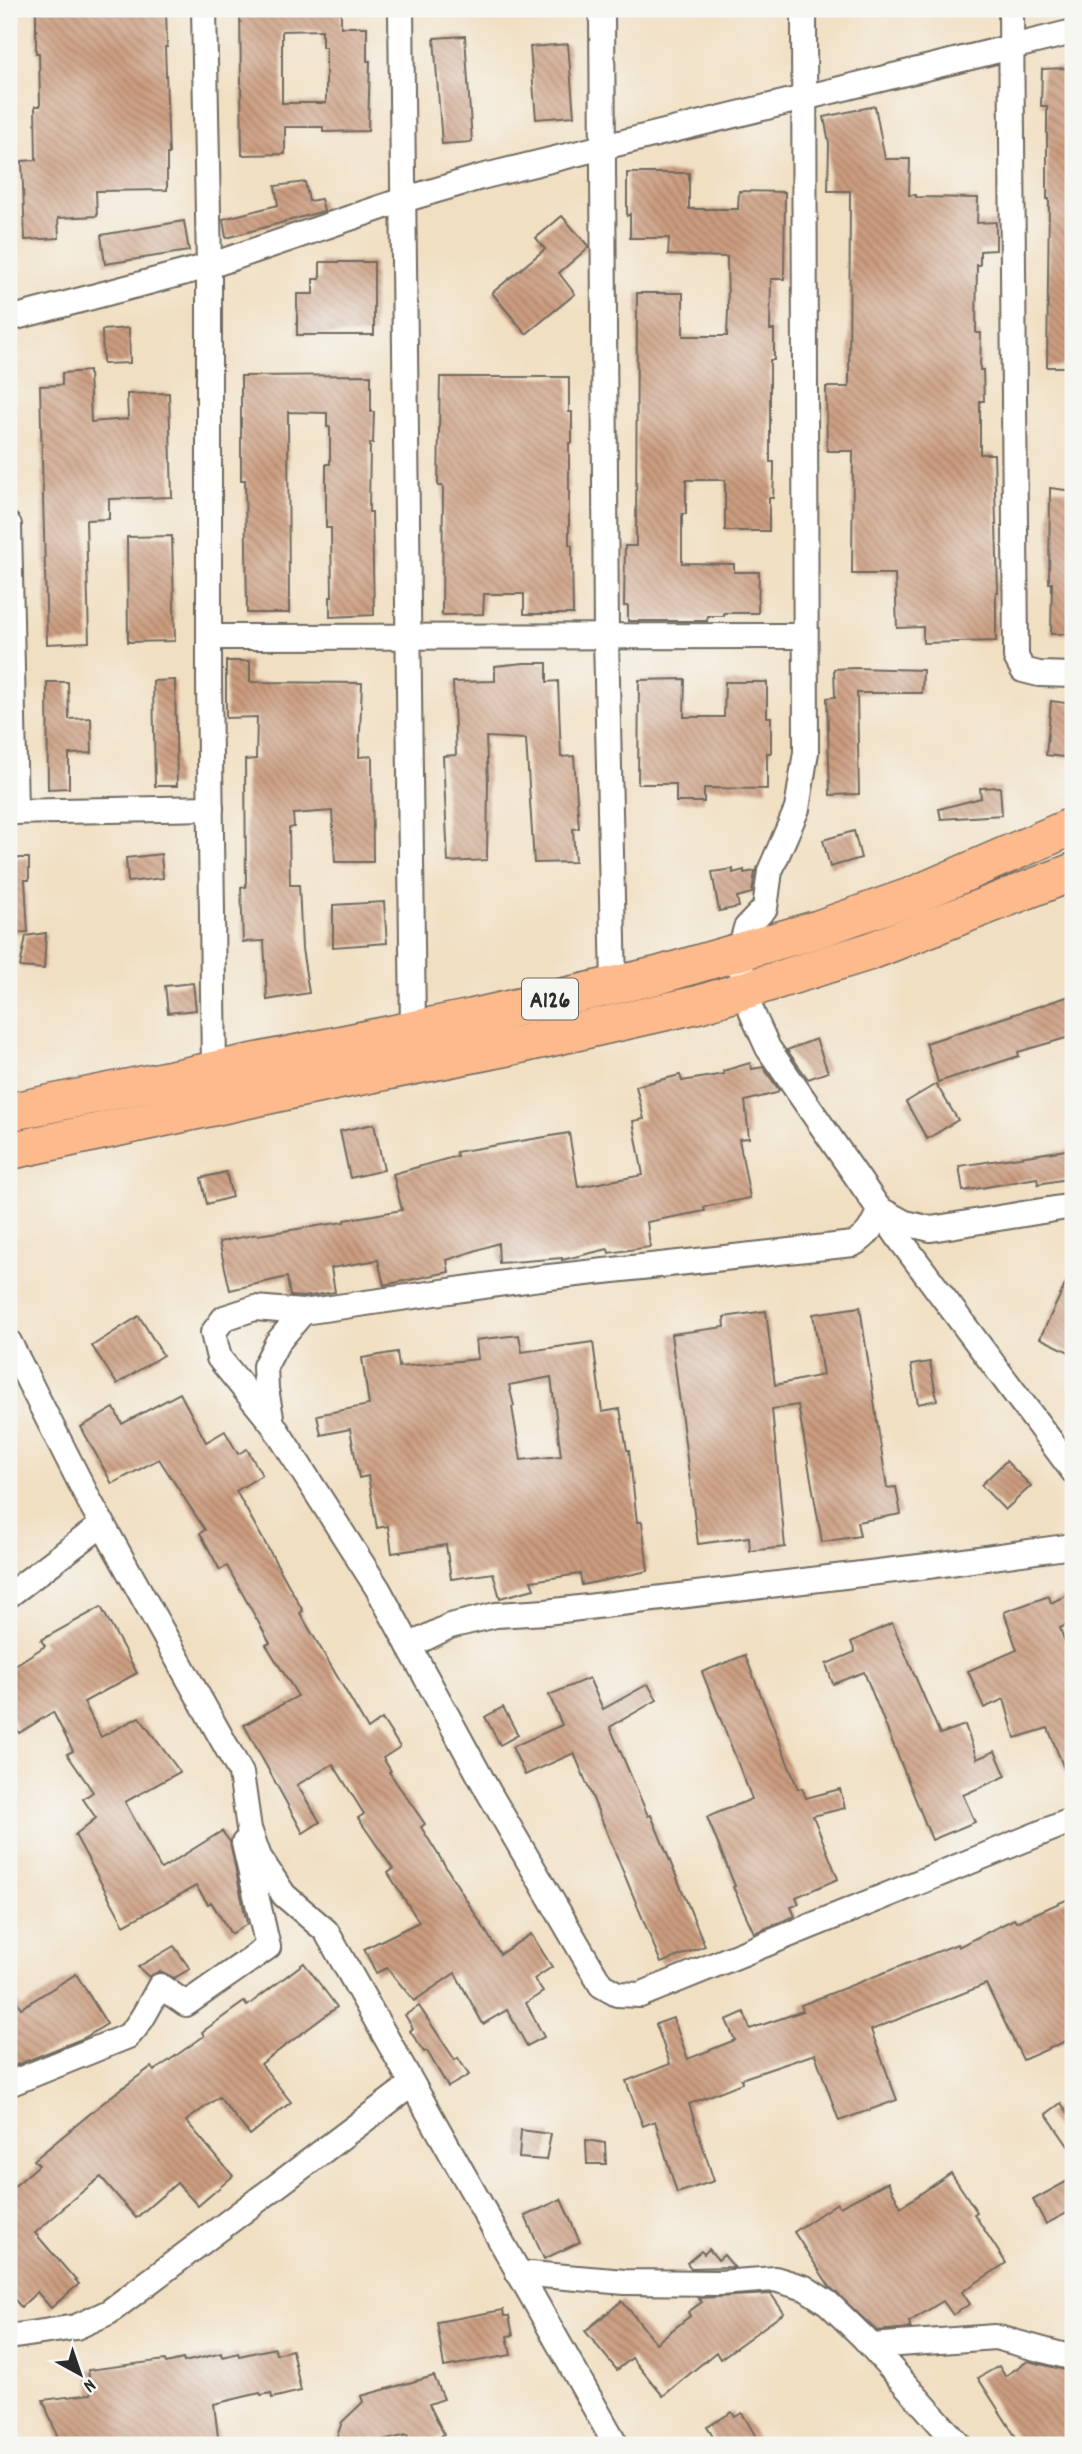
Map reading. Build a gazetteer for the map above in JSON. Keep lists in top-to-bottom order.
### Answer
{
  "streets": {
    "highway": ["A126"]
  },
  "north": "bottom right"
}
